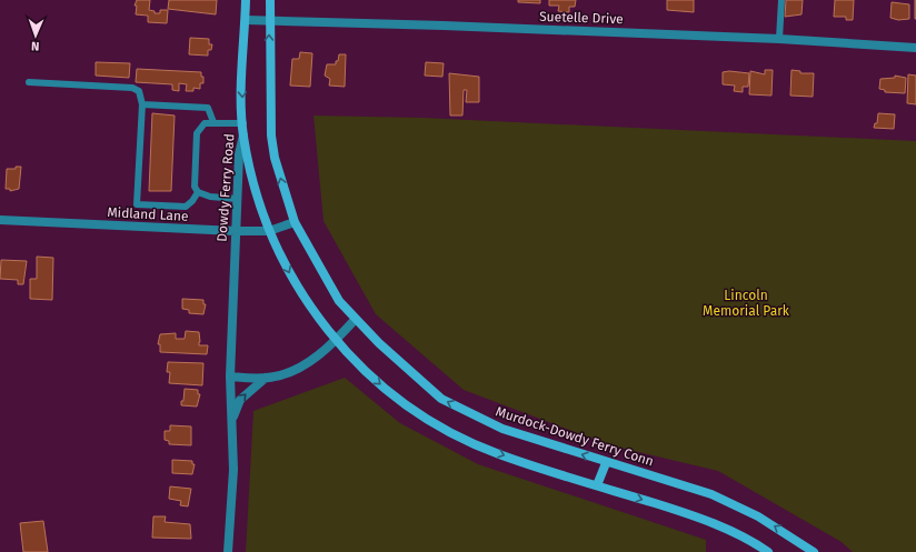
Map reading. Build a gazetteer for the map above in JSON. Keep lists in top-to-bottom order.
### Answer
{
  "streets": {
    "main road": ["Dowdy Ferry Road", "Murdock-Dowdy Ferry Conn"],
    "street": ["Suetelle Drive", "Midland Lane"]
  },
  "crossings": [
    ["Suetelle Drive", "Dowdy Ferry Road"],
    ["Dowdy Ferry Road", "Midland Lane"],
    ["Dowdy Ferry Road", "Murdock-Dowdy Ferry Conn"],
    ["Midland Lane", "Murdock-Dowdy Ferry Conn"]
  ],
  "parks": ["Lincoln Memorial Park"],
  "north": "bottom"
}
